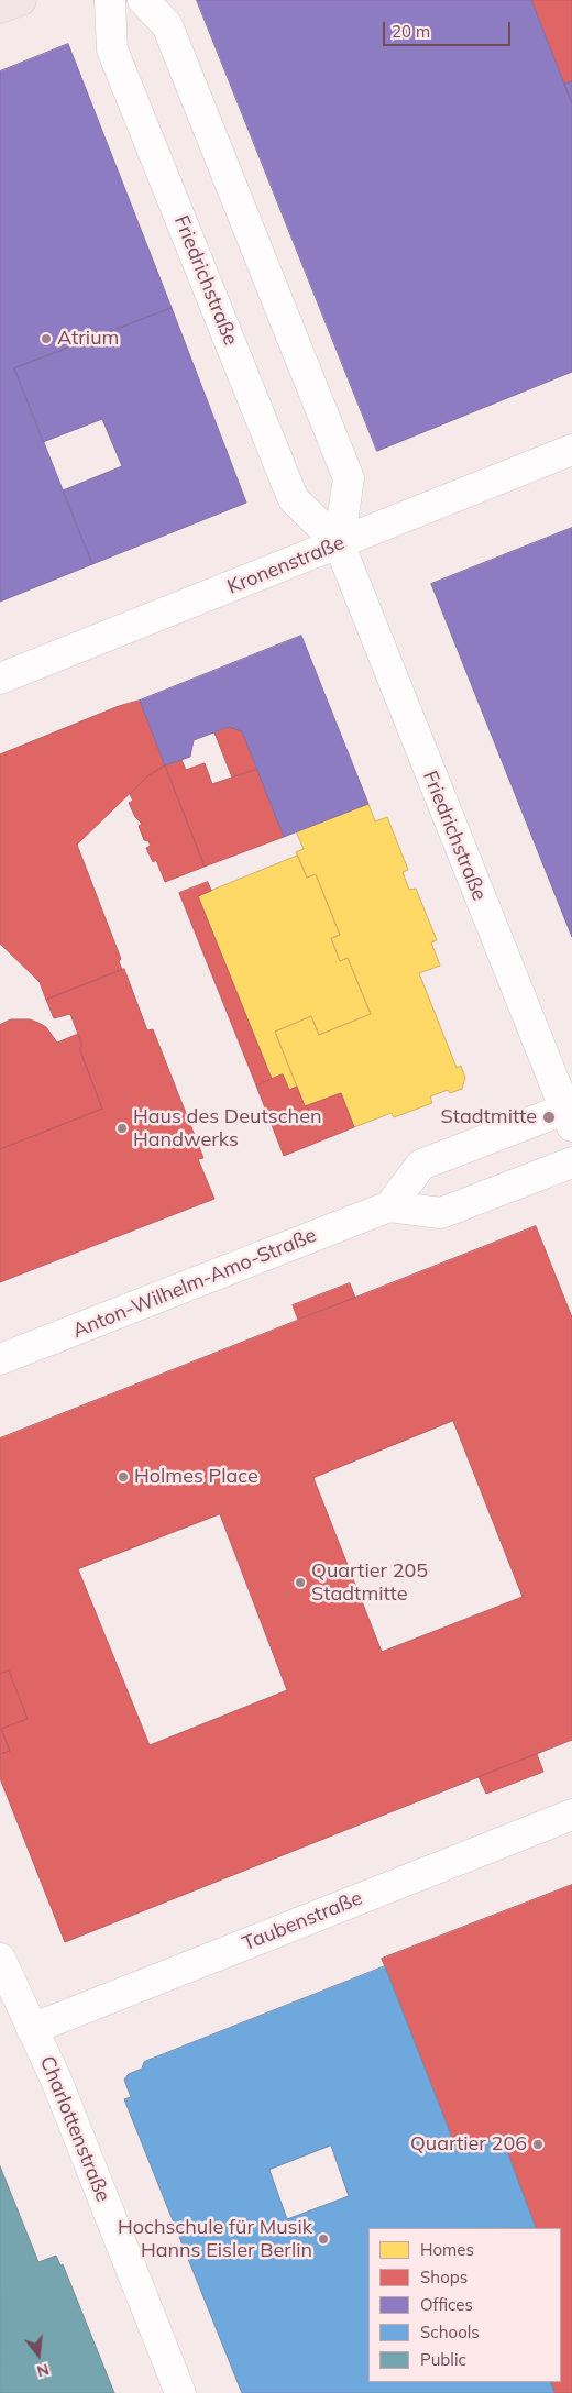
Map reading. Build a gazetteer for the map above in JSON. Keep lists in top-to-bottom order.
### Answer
{
  "streets": {
    "street": [
      "Friedrichstraße",
      "Kronenstraße",
      "Anton-Wilhelm-Amo-Straße",
      "Taubenstraße",
      "Charlottenstraße"
    ]
  },
  "crossings": [
    ["Friedrichstraße", "Kronenstraße"],
    ["Taubenstraße", "Charlottenstraße"]
  ],
  "places": [
    "Atrium",
    "Stadtmitte",
    "Haus des Deutschen Handwerks",
    "Holmes Place",
    "Quartier 205 Stadtmitte",
    "Quartier 206",
    "Hochschule für Musik Hanns Eisler Berlin"
  ],
  "legend": [
    "Homes",
    "Shops",
    "Offices",
    "Schools",
    "Public"
  ],
  "scale_bar": "20 m",
  "north": "bottom"
}
